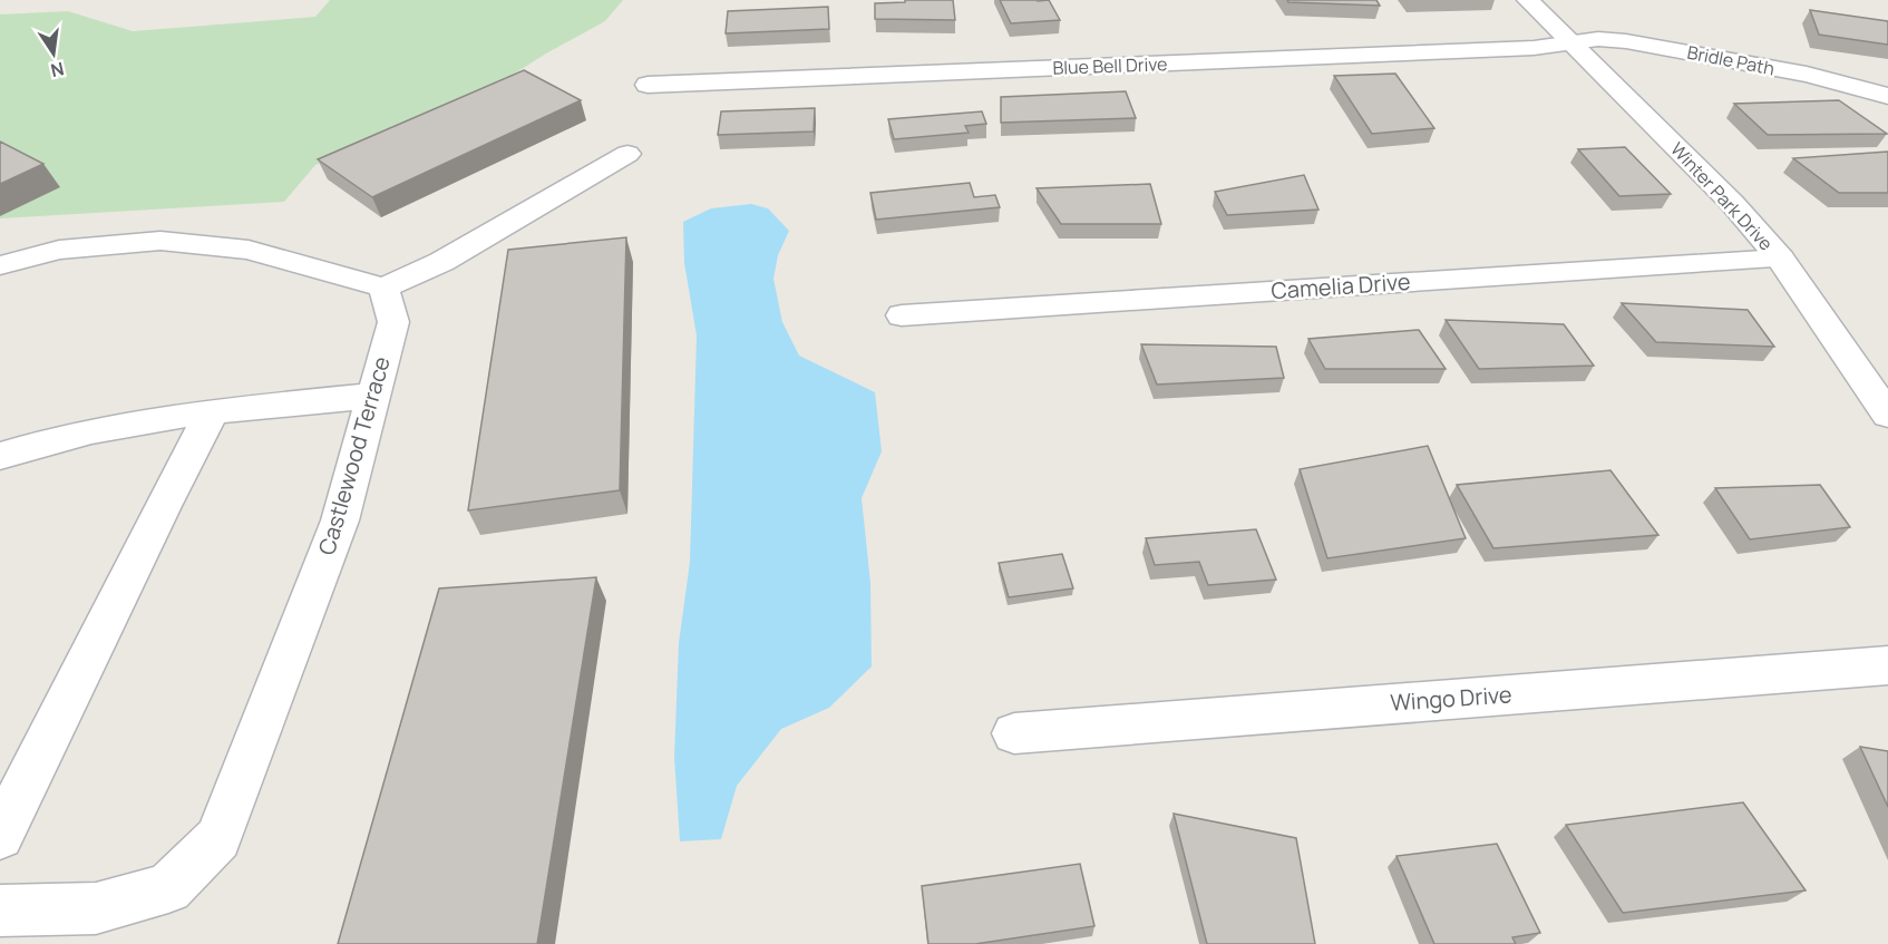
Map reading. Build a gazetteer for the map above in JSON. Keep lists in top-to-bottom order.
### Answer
{
  "streets": {
    "street": [
      "Bridle Path",
      "Blue Bell Drive",
      "Winter Park Drive",
      "Camelia Drive",
      "Castlewood Terrace",
      "Wingo Drive"
    ]
  },
  "crossings": [
    ["Bridle Path", "Blue Bell Drive"],
    ["Bridle Path", "Winter Park Drive"],
    ["Blue Bell Drive", "Winter Park Drive"],
    ["Winter Park Drive", "Camelia Drive"]
  ],
  "north": "bottom"
}
